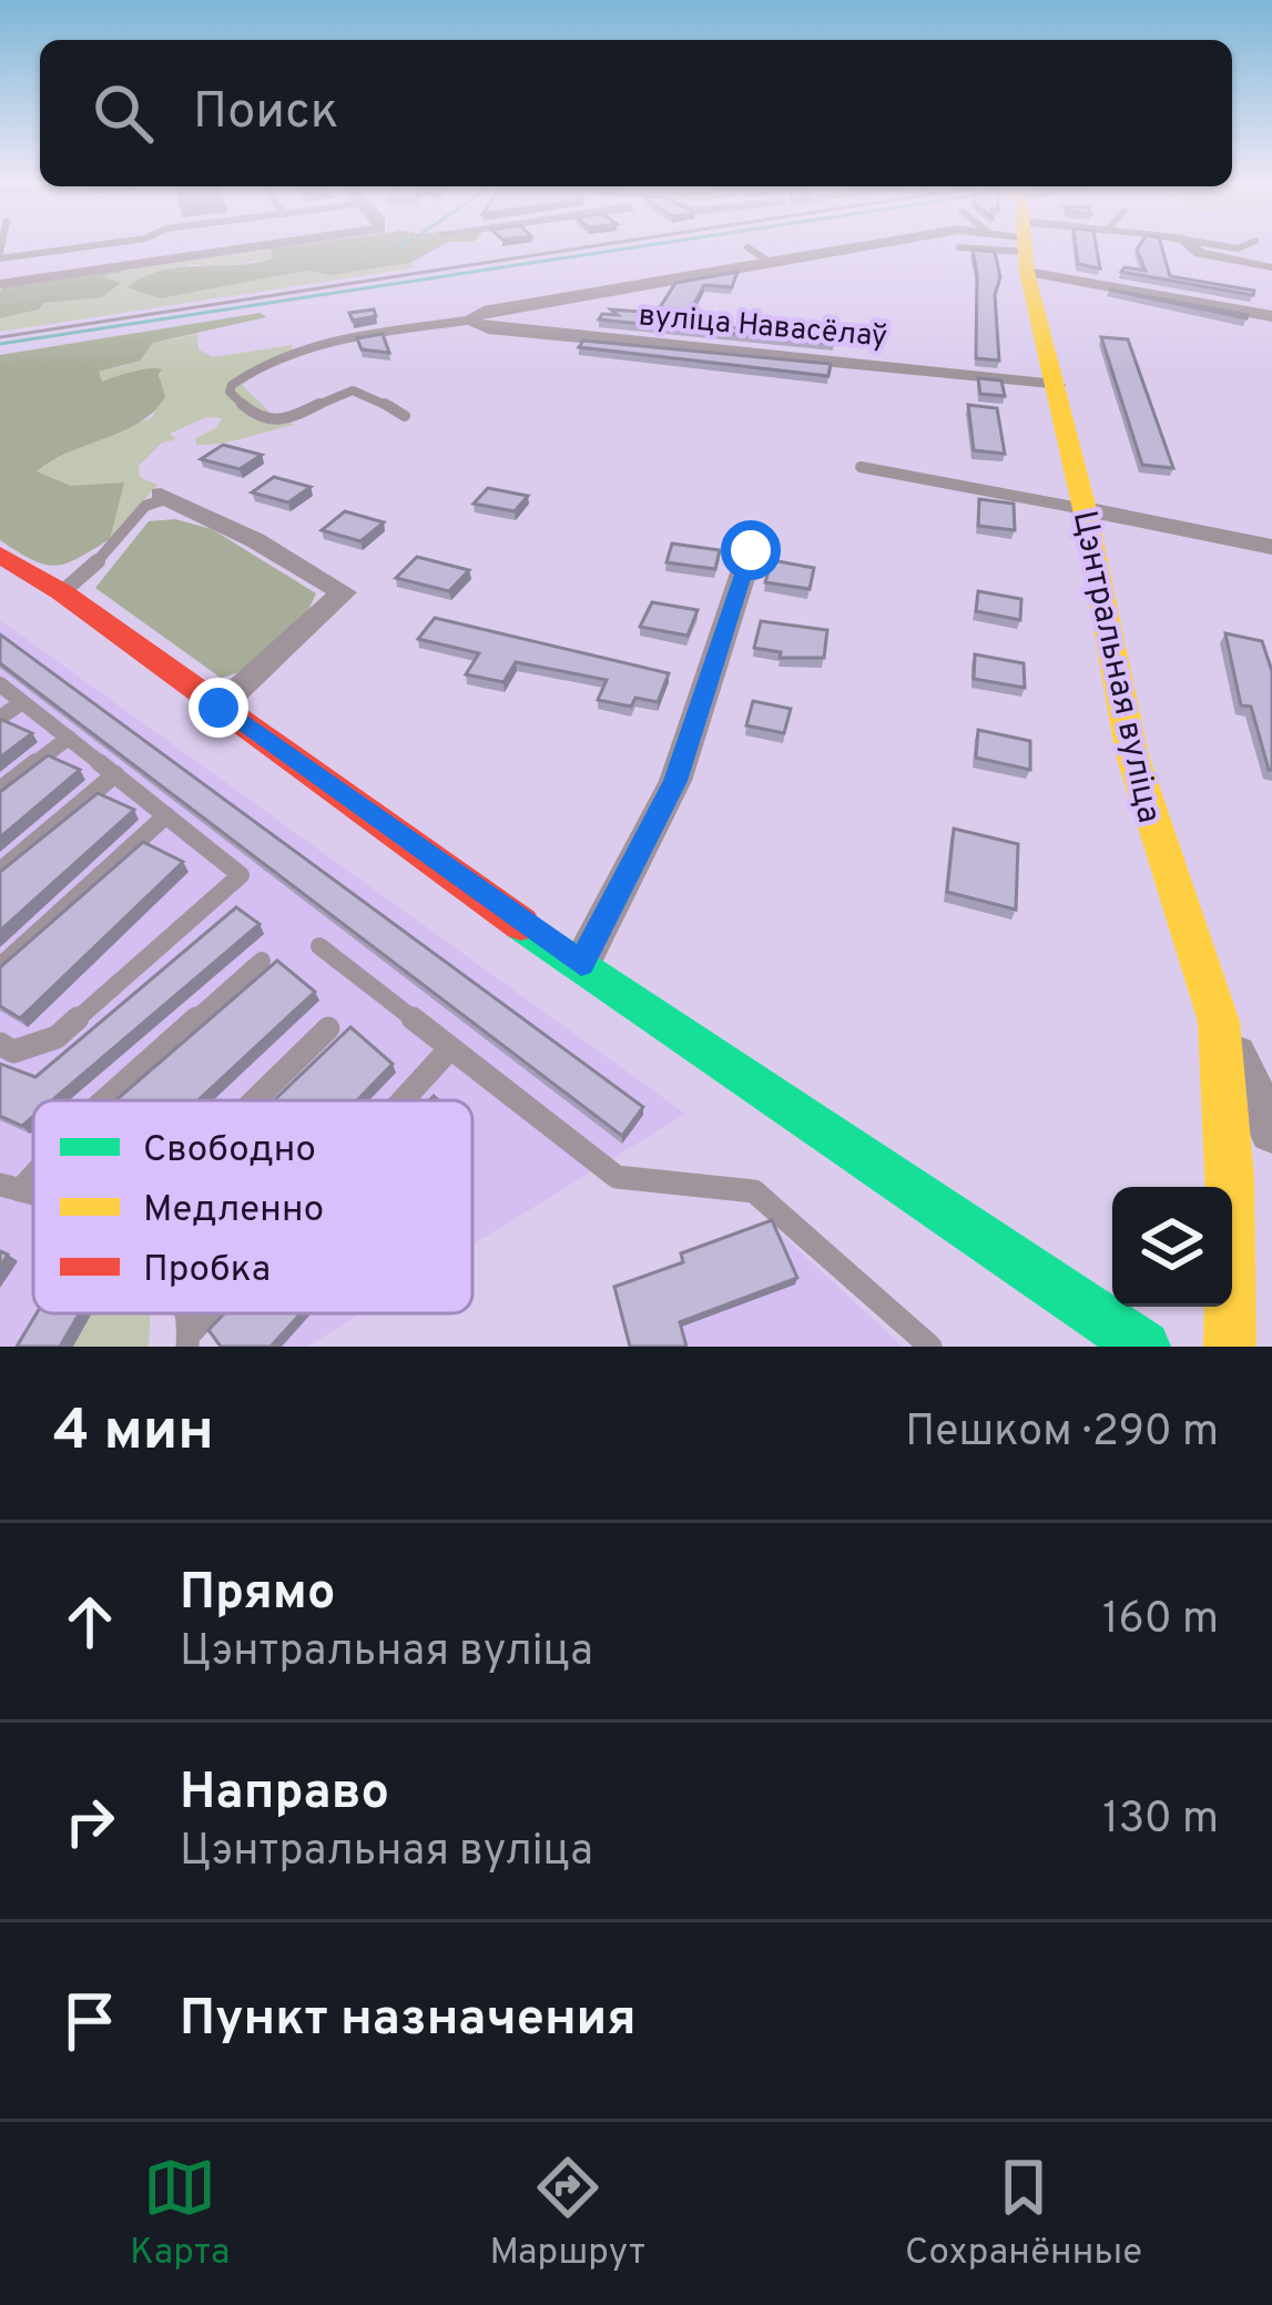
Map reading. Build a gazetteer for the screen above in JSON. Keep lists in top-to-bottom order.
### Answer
{
  "streets": {
    "street": ["вуліца Навасёлаў", "Цэнтральная вуліца"]
  },
  "crossings": [
    ["вуліца Навасёлаў", "Цэнтральная вуліца"]
  ],
  "legend": ["Свободно", "Медленно", "Пробка"],
  "page": {
    "search": "Поиск",
    "heading": ["4 мин", "Пешком · 290 m"],
    "list": [
      ["Прямо", "Цэнтральная вуліца", "160 m"],
      ["Направо", "Цэнтральная вуліца", "130 m"],
      "Пункт назначения"
    ],
    "nav": ["Карта", "Маршрут", "Сохранённые"]
  }
}
